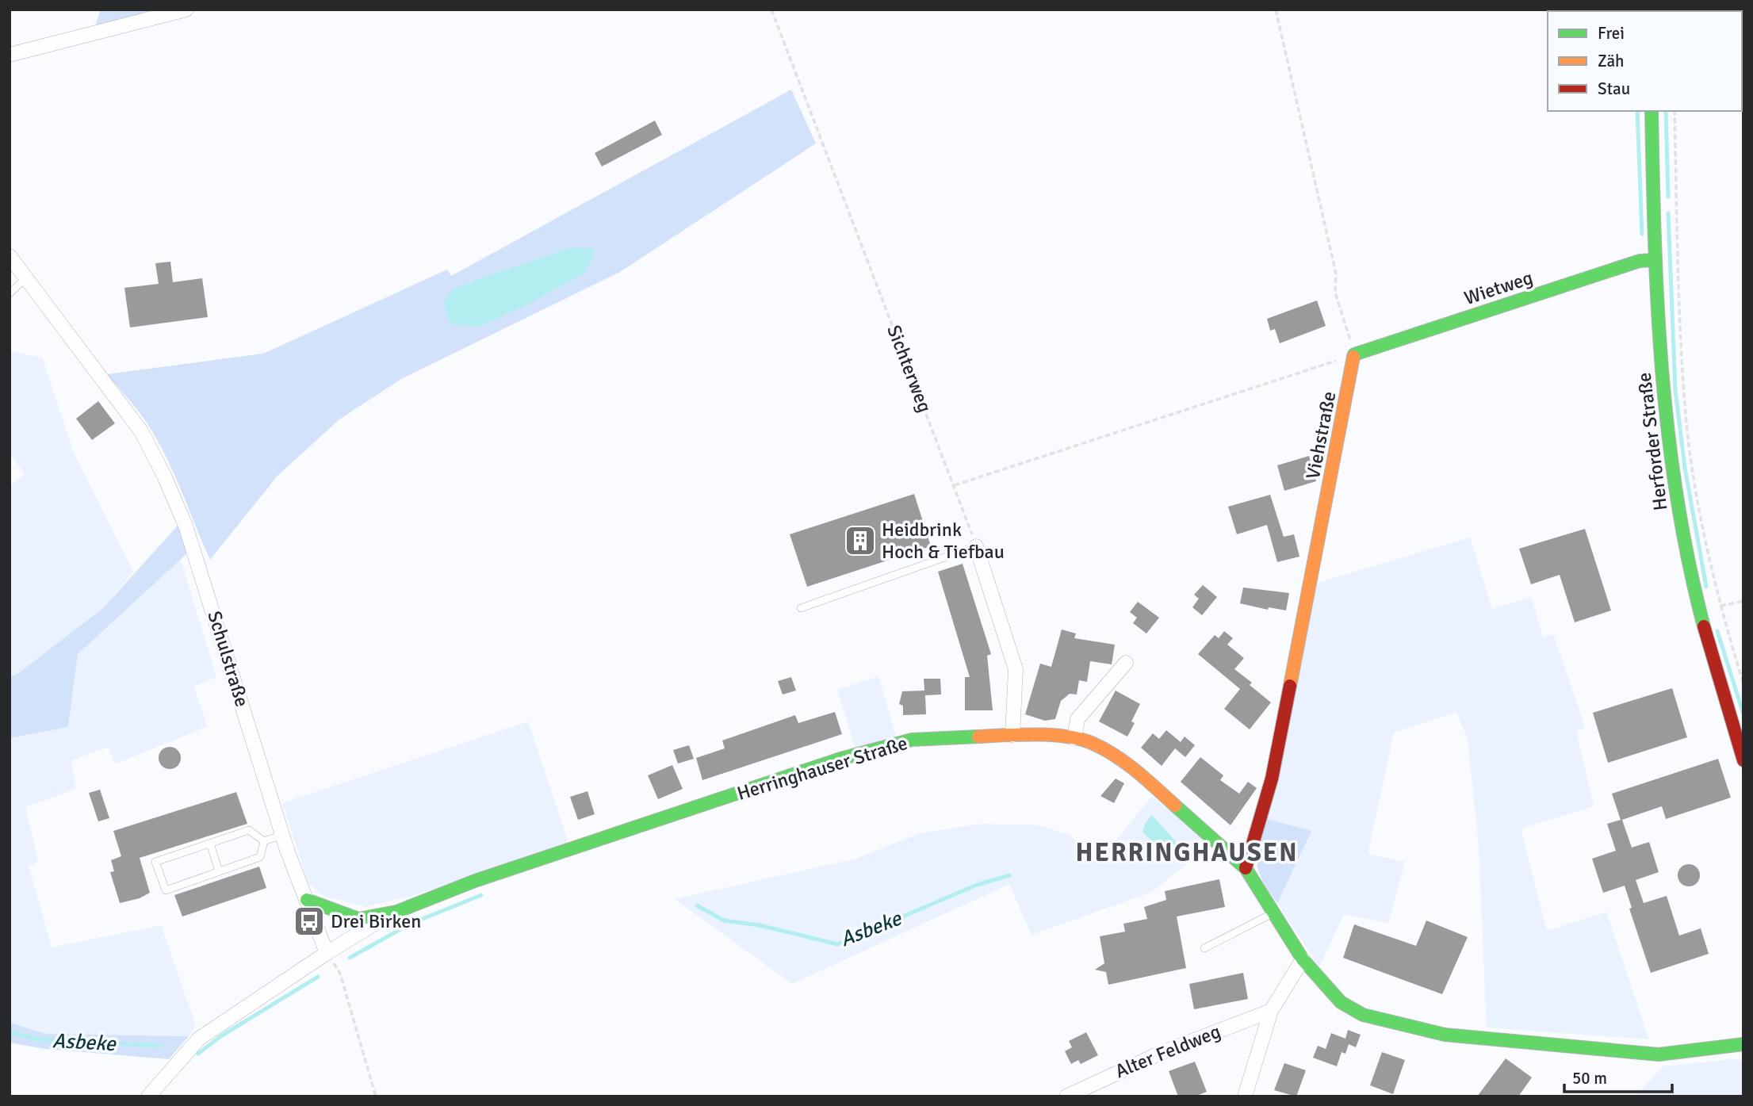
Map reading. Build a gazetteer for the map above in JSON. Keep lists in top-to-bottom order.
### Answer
{
  "streets": {
    "street": [
      "Wietweg",
      "Viehstraße",
      "Herforder Straße",
      "Schulstraße",
      "Herringhauser Straße",
      "Alter Feldweg"
    ],
    "path": ["Sichterweg"]
  },
  "crossings": [
    ["Wietweg", "Viehstraße"],
    ["Wietweg", "Herforder Straße"],
    ["Viehstraße", "Herringhauser Straße"],
    ["Schulstraße", "Herringhauser Straße"]
  ],
  "districts": ["HERRINGHAUSEN"],
  "water": ["Asbeke"],
  "places": {
    "building": ["Heidbrink Hoch & Tiefbau"],
    "bus stop": ["Drei Birken"]
  },
  "legend": ["Frei", "Zäh", "Stau"],
  "scale_bar": "50 m"
}
